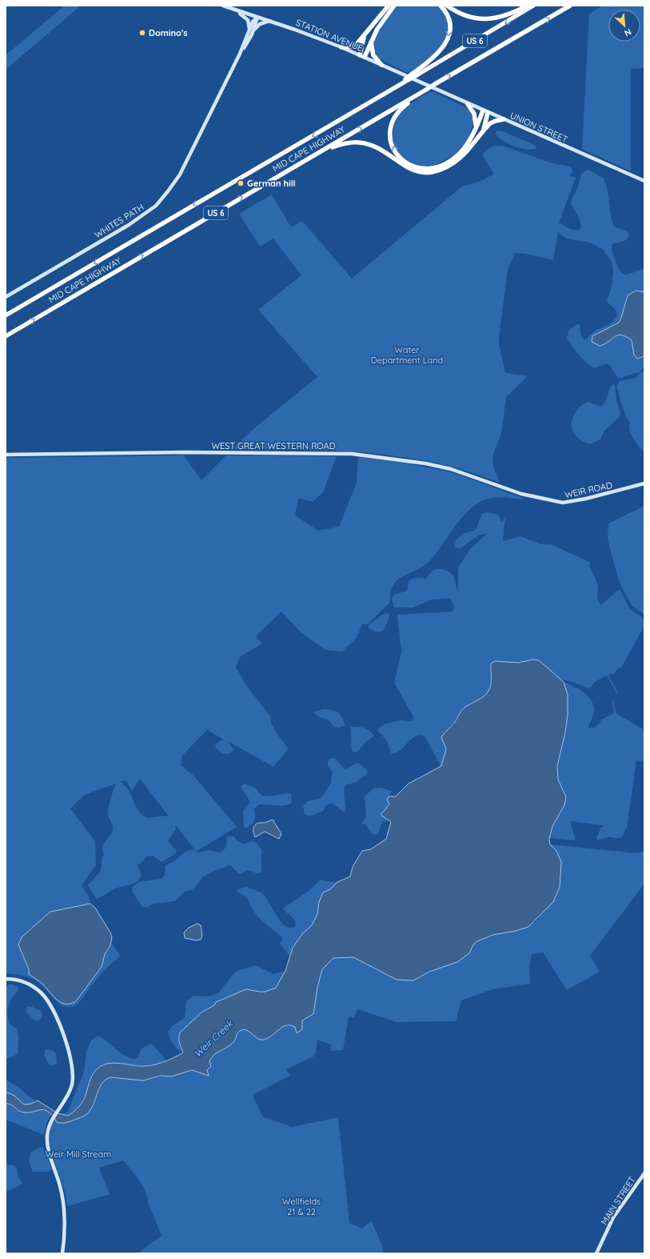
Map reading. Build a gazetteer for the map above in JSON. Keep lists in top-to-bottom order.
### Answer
{
  "streets": {
    "highway": ["US 6", "MID CAPE HIGHWAY"],
    "street": [
      "STATION AVENUE",
      "UNION STREET",
      "WHITES PATH",
      "WEST GREAT WESTERN ROAD",
      "WEIR ROAD",
      "MAIN STREET"
    ]
  },
  "crossings": [
    ["STATION AVENUE", "UNION STREET"],
    ["STATION AVENUE", "MID CAPE HIGHWAY"],
    ["STATION AVENUE", "WHITES PATH"],
    ["UNION STREET", "MID CAPE HIGHWAY"],
    ["WEST GREAT WESTERN ROAD", "WEIR ROAD"]
  ],
  "water": ["Weir Creek"],
  "parks": ["Water Department Land", "Weir Mill Stream", "Wellfields 21 & 22"],
  "places": ["Domino's", "German hill"],
  "north": "bottom right"
}
